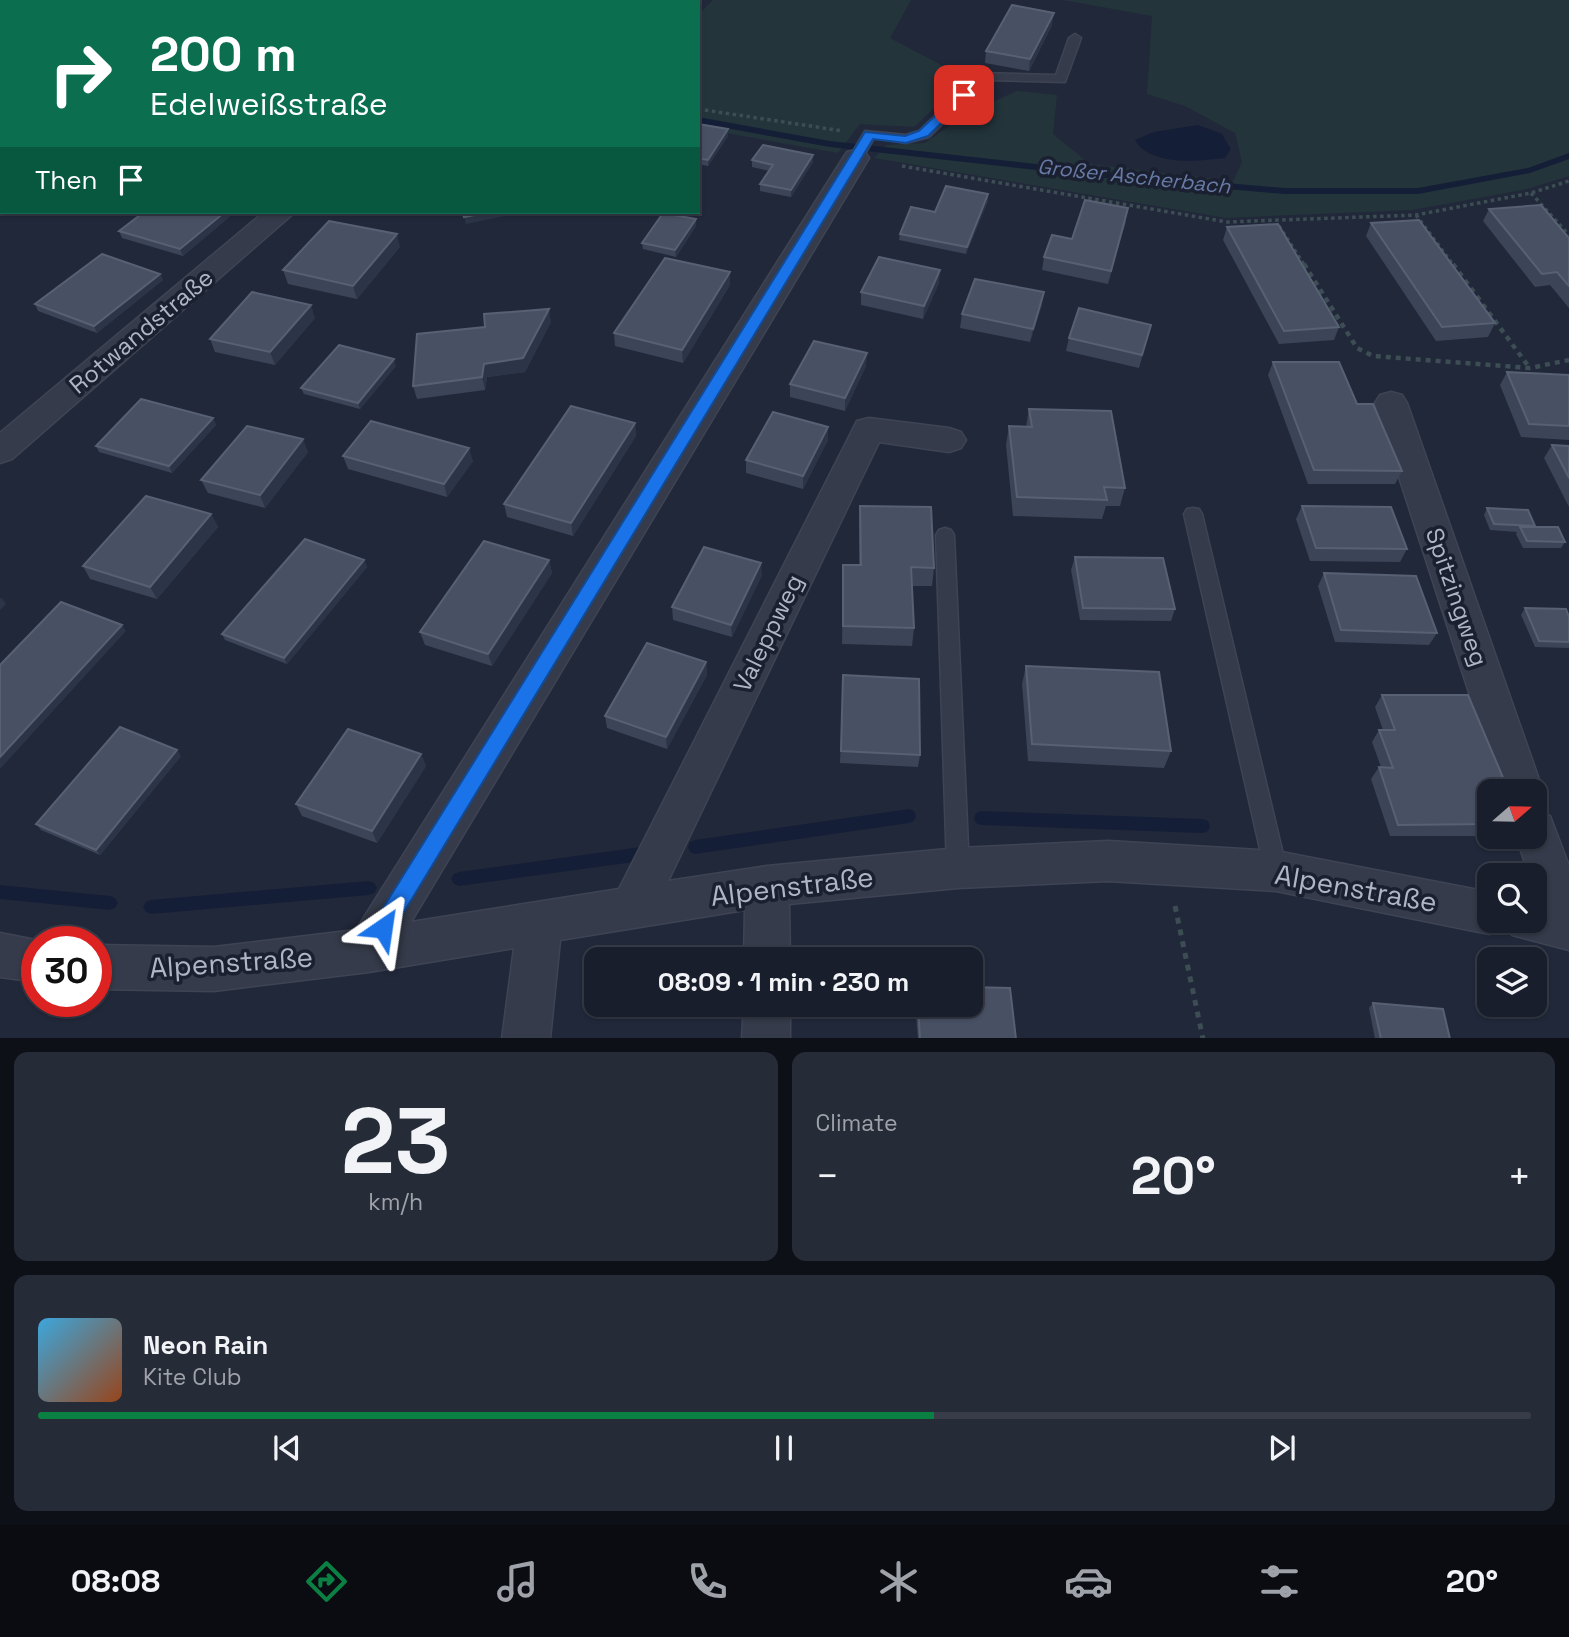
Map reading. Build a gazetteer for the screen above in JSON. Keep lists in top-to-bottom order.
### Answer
{
  "streets": {
    "street": [
      "Rotwandstraße",
      "Spitzingweg",
      "Valeppweg",
      "Alpenstraße"
    ]
  },
  "crossings": [
    ["Valeppweg", "Alpenstraße"]
  ],
  "water": ["Großer Ascherbach"],
  "north": "right",
  "page": {
    "turn": ["200 m", "Edelweißstraße"],
    "then": "Then",
    "limit": "30",
    "trip": "08:09 · 1 min · 230 m",
    "tile": [
      ["23", "km/h"],
      "Climate"
    ],
    "heat": ["−", "20°", "+"],
    "song": ["Neon Rain", "Kite Club"],
    "tabs": ["08:08", "20°"]
  }
}
